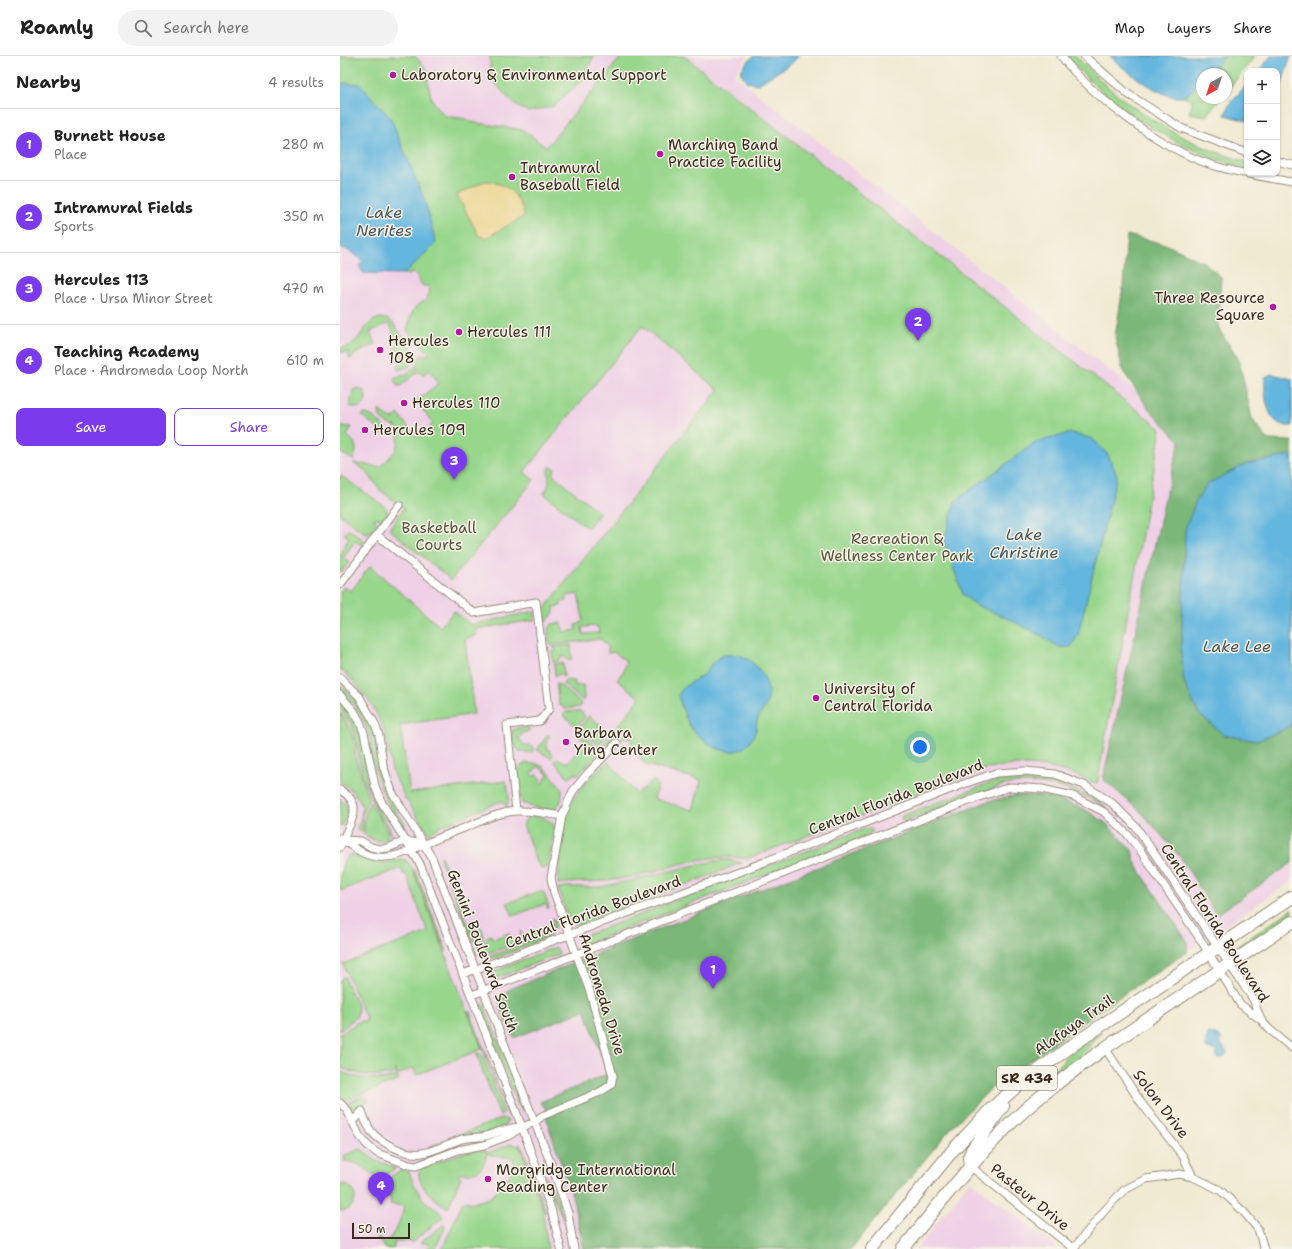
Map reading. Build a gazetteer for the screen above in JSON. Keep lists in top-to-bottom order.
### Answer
{
  "streets": {
    "main road": ["Alafaya Trail", "SR 434"],
    "street": [
      "Central Florida Boulevard",
      "Gemini Boulevard South",
      "Andromeda Drive",
      "Solon Drive",
      "Pasteur Drive"
    ]
  },
  "crossings": [
    ["Central Florida Boulevard", "Gemini Boulevard South"],
    ["Central Florida Boulevard", "Andromeda Drive"],
    ["Central Florida Boulevard", "Alafaya Trail"],
    ["Central Florida Boulevard", "SR 434"],
    ["Gemini Boulevard South", "Andromeda Drive"],
    ["SR 434", "Solon Drive"],
    ["SR 434", "Pasteur Drive"]
  ],
  "water": ["Lake Nerites", "Lake Christine", "Lake Lee"],
  "parks": ["Basketball Courts", "Recreation & Wellness Center Park"],
  "places": [
    "Laboratory & Environmental Support",
    "Marching Band Practice Facility",
    "Intramural Baseball Field",
    "Three Resource Square",
    "Hercules 111",
    "Hercules 108",
    "Hercules 110",
    "Hercules 109",
    "University of Central Florida",
    "Barbara Ying Center",
    "Morgridge International Reading Center"
  ],
  "scale_bar": "50 m",
  "north": "bottom left",
  "page": {
    "header": "Roamly",
    "search": "Search here",
    "nav": ["Map", "Layers", "Share"],
    "heading": ["Nearby", "4 results"],
    "map_buttons": ["+", "−"],
    "list": [
      {
        "mark": "1",
        "name": "Burnett House",
        "note": "Place",
        "value": "280 m"
      },
      {
        "mark": "2",
        "name": "Intramural Fields",
        "note": "Sports",
        "value": "350 m"
      },
      {
        "mark": "3",
        "name": "Hercules 113",
        "note": "Place · Ursa Minor Street",
        "value": "470 m"
      },
      {
        "mark": "4",
        "name": "Teaching Academy",
        "note": "Place · Andromeda Loop North",
        "value": "610 m"
      }
    ],
    "pins": [
      "2",
      "3",
      "1",
      "4"
    ],
    "buttons": ["Save", "Share"],
    "scale": "50 m"
  }
}
